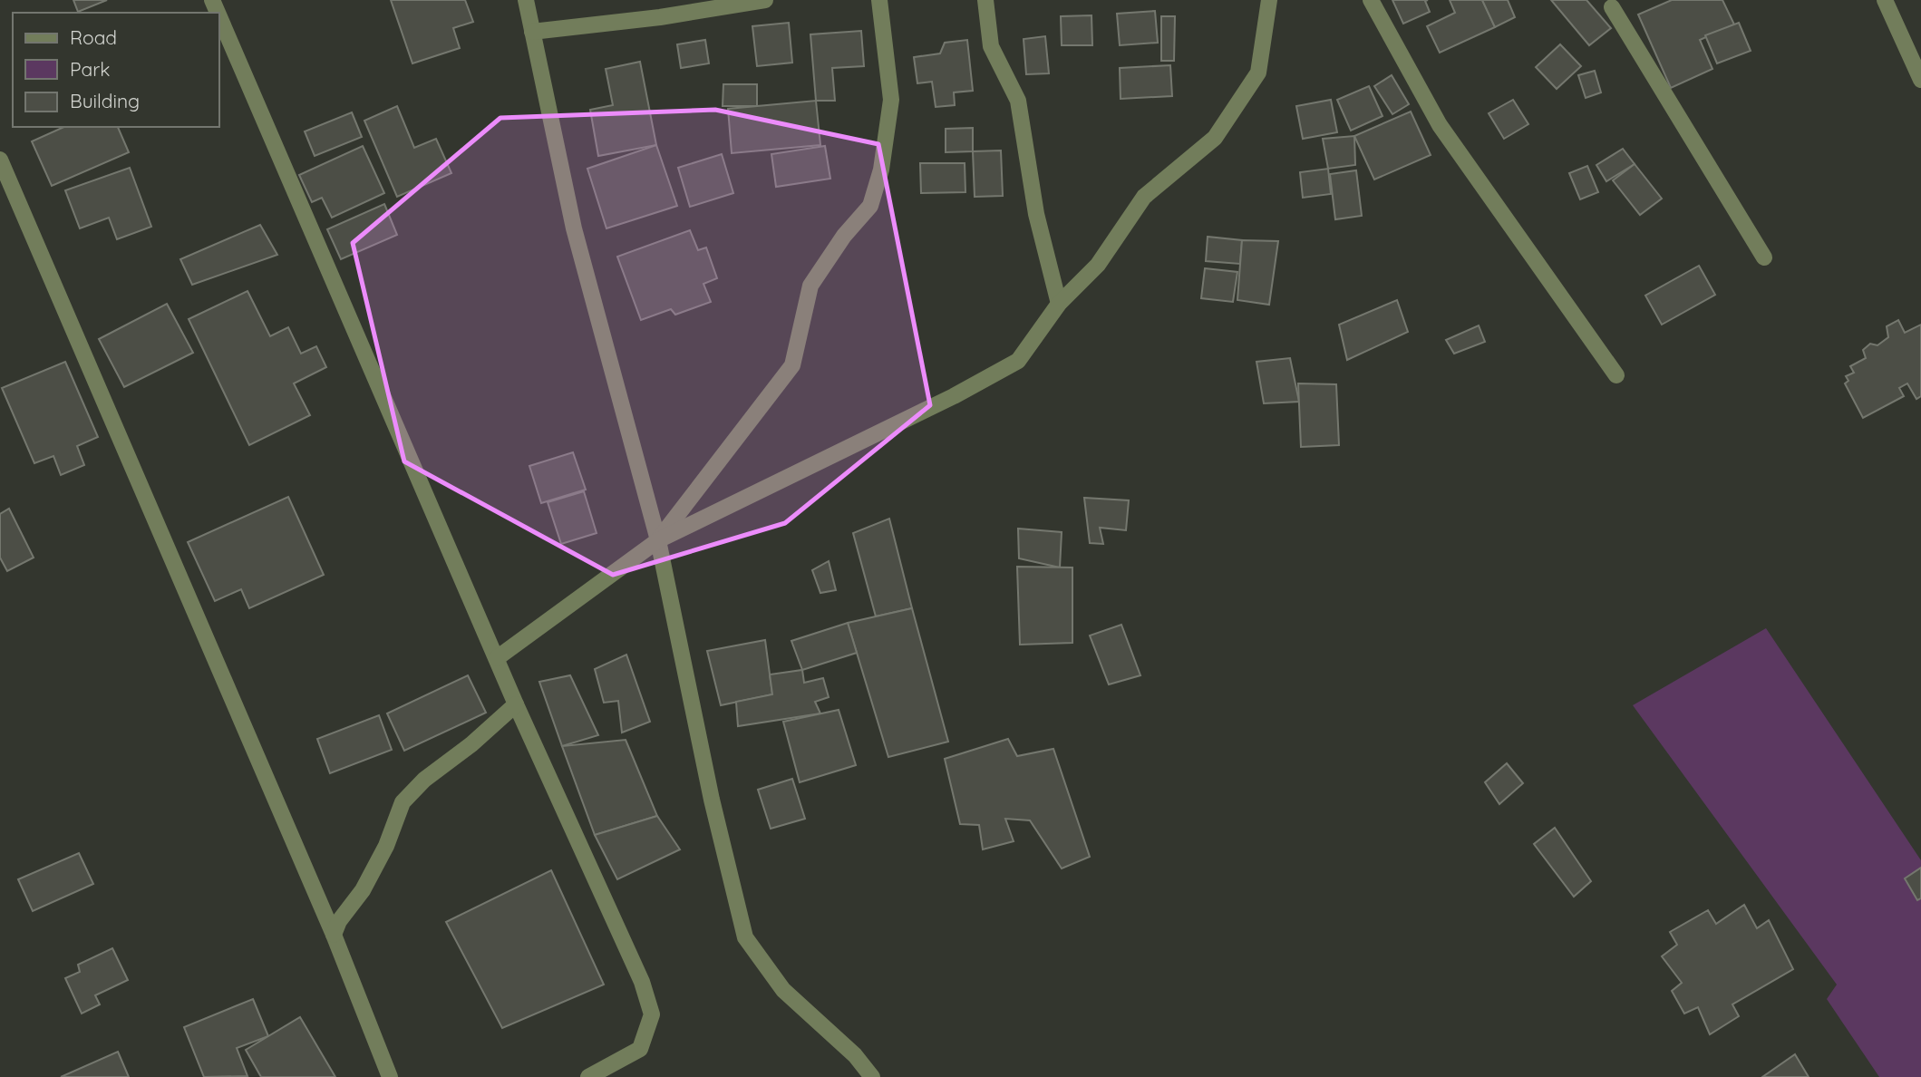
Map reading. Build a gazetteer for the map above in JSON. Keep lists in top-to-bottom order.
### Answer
{
  "legend": ["Road", "Park", "Building"]
}
